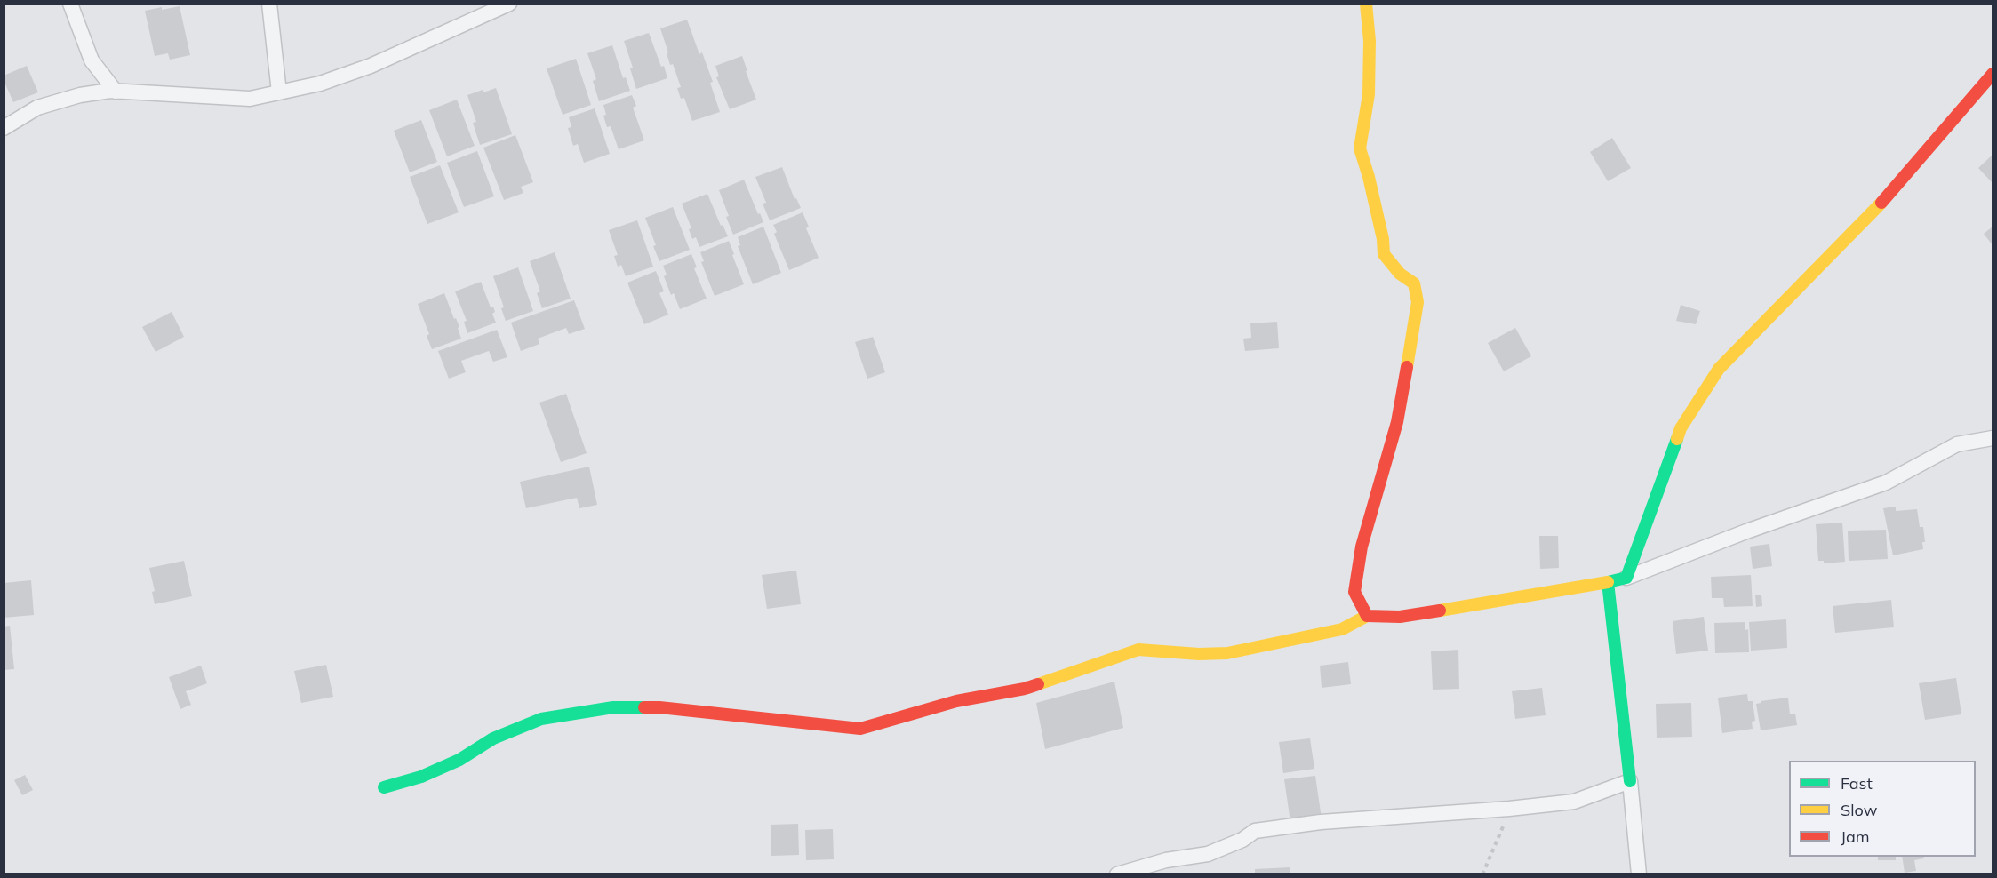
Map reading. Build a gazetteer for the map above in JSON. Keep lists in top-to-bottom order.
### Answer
{
  "legend": ["Fast", "Slow", "Jam"]
}
